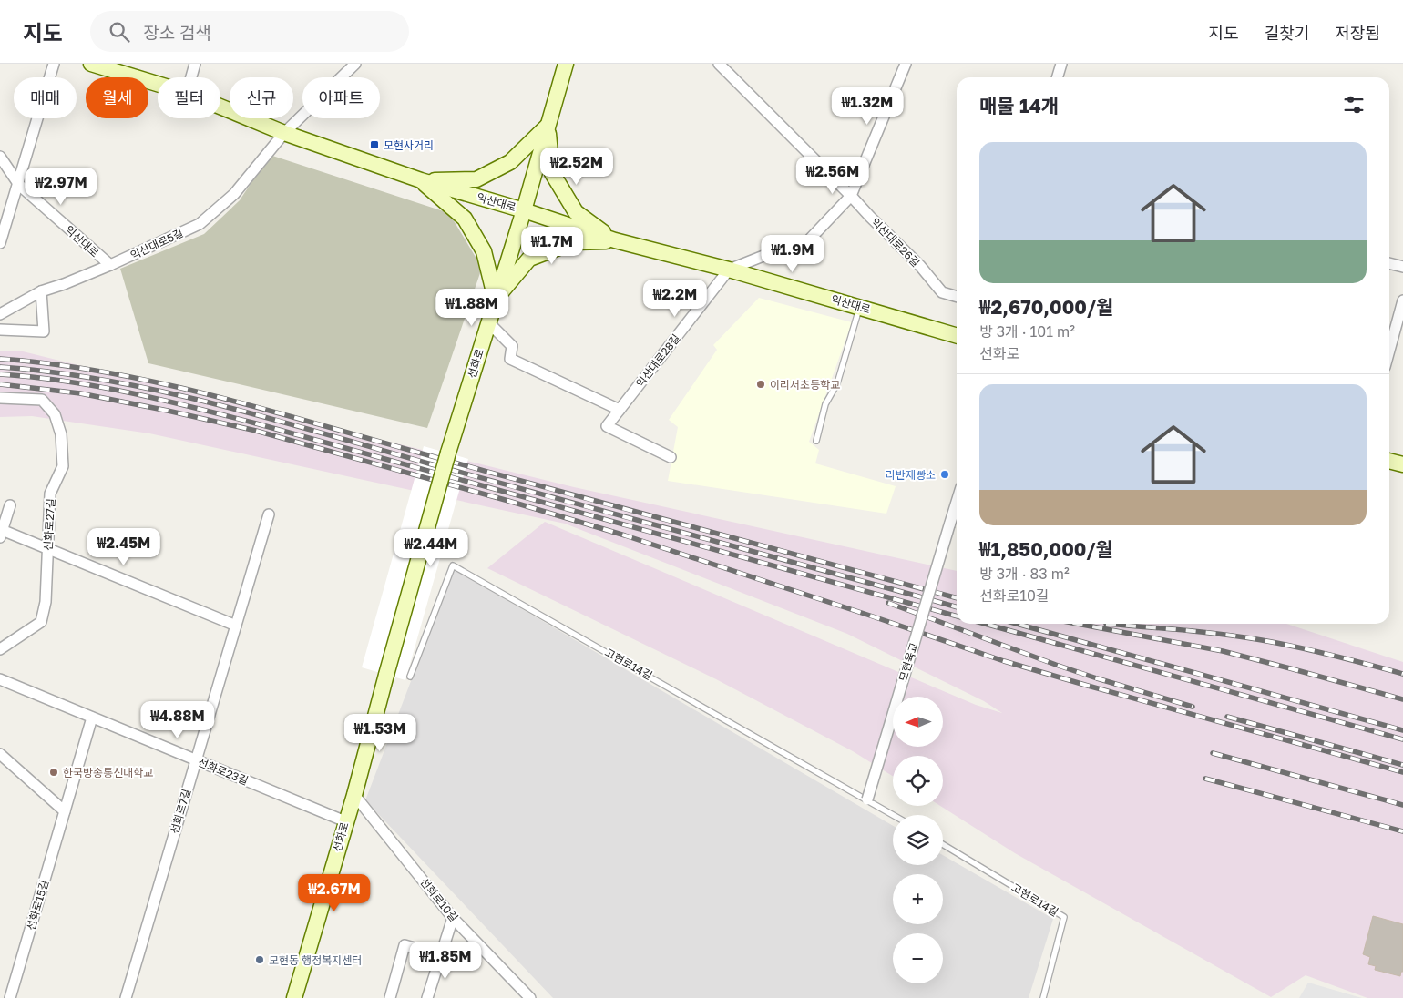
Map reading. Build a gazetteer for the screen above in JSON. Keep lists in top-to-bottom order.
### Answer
{
  "streets": {
    "main road": ["익산대로", "선화로"],
    "street": [
      "익산대로26길",
      "익산대로5길",
      "익산대로28길",
      "선화로27길",
      "모현육교",
      "선화로23길",
      "선화로7길",
      "선화로10길",
      "선화로15길"
    ],
    "lane": ["고현로14길"]
  },
  "crossings": [
    ["익산대로", "익산대로5길"],
    ["익산대로", "익산대로28길"],
    ["익산대로", "선화로"],
    ["선화로", "선화로23길"],
    ["선화로", "선화로10길"],
    ["모현육교", "고현로14길"],
    ["선화로23길", "선화로7길"],
    ["선화로23길", "선화로15길"]
  ],
  "places": {
    "transit": ["모현사거리"],
    "other": [
      "이리서초등학교",
      "리반제빵소",
      "한국방송통신대학교",
      "모현동 행정복지센터"
    ]
  },
  "north": "left",
  "page": {
    "header": "지도",
    "search": "장소 검색",
    "nav": ["지도", "길찾기", "저장됨"],
    "chip": [
      "매매",
      "월세",
      "필터",
      "신규",
      "아파트"
    ],
    "heading": "매물 14개",
    "price": [
      "₩1.32M",
      "₩2.52M",
      "₩2.56M",
      "₩2.97M",
      "₩1.7M",
      "₩1.9M",
      "₩2.2M",
      "₩1.88M",
      "₩2.45M",
      "₩2.44M",
      "₩4.88M",
      "₩1.53M",
      "₩2.67M",
      "₩1.85M"
    ],
    "list": [
      {
        "name": "₩2,670,000/월",
        "note": "방 3개 · 101 m² · 선화로"
      },
      {
        "name": "₩1,850,000/월",
        "note": "방 3개 · 83 m² · 선화로10길"
      }
    ],
    "map_buttons": ["+", "−"]
  }
}
